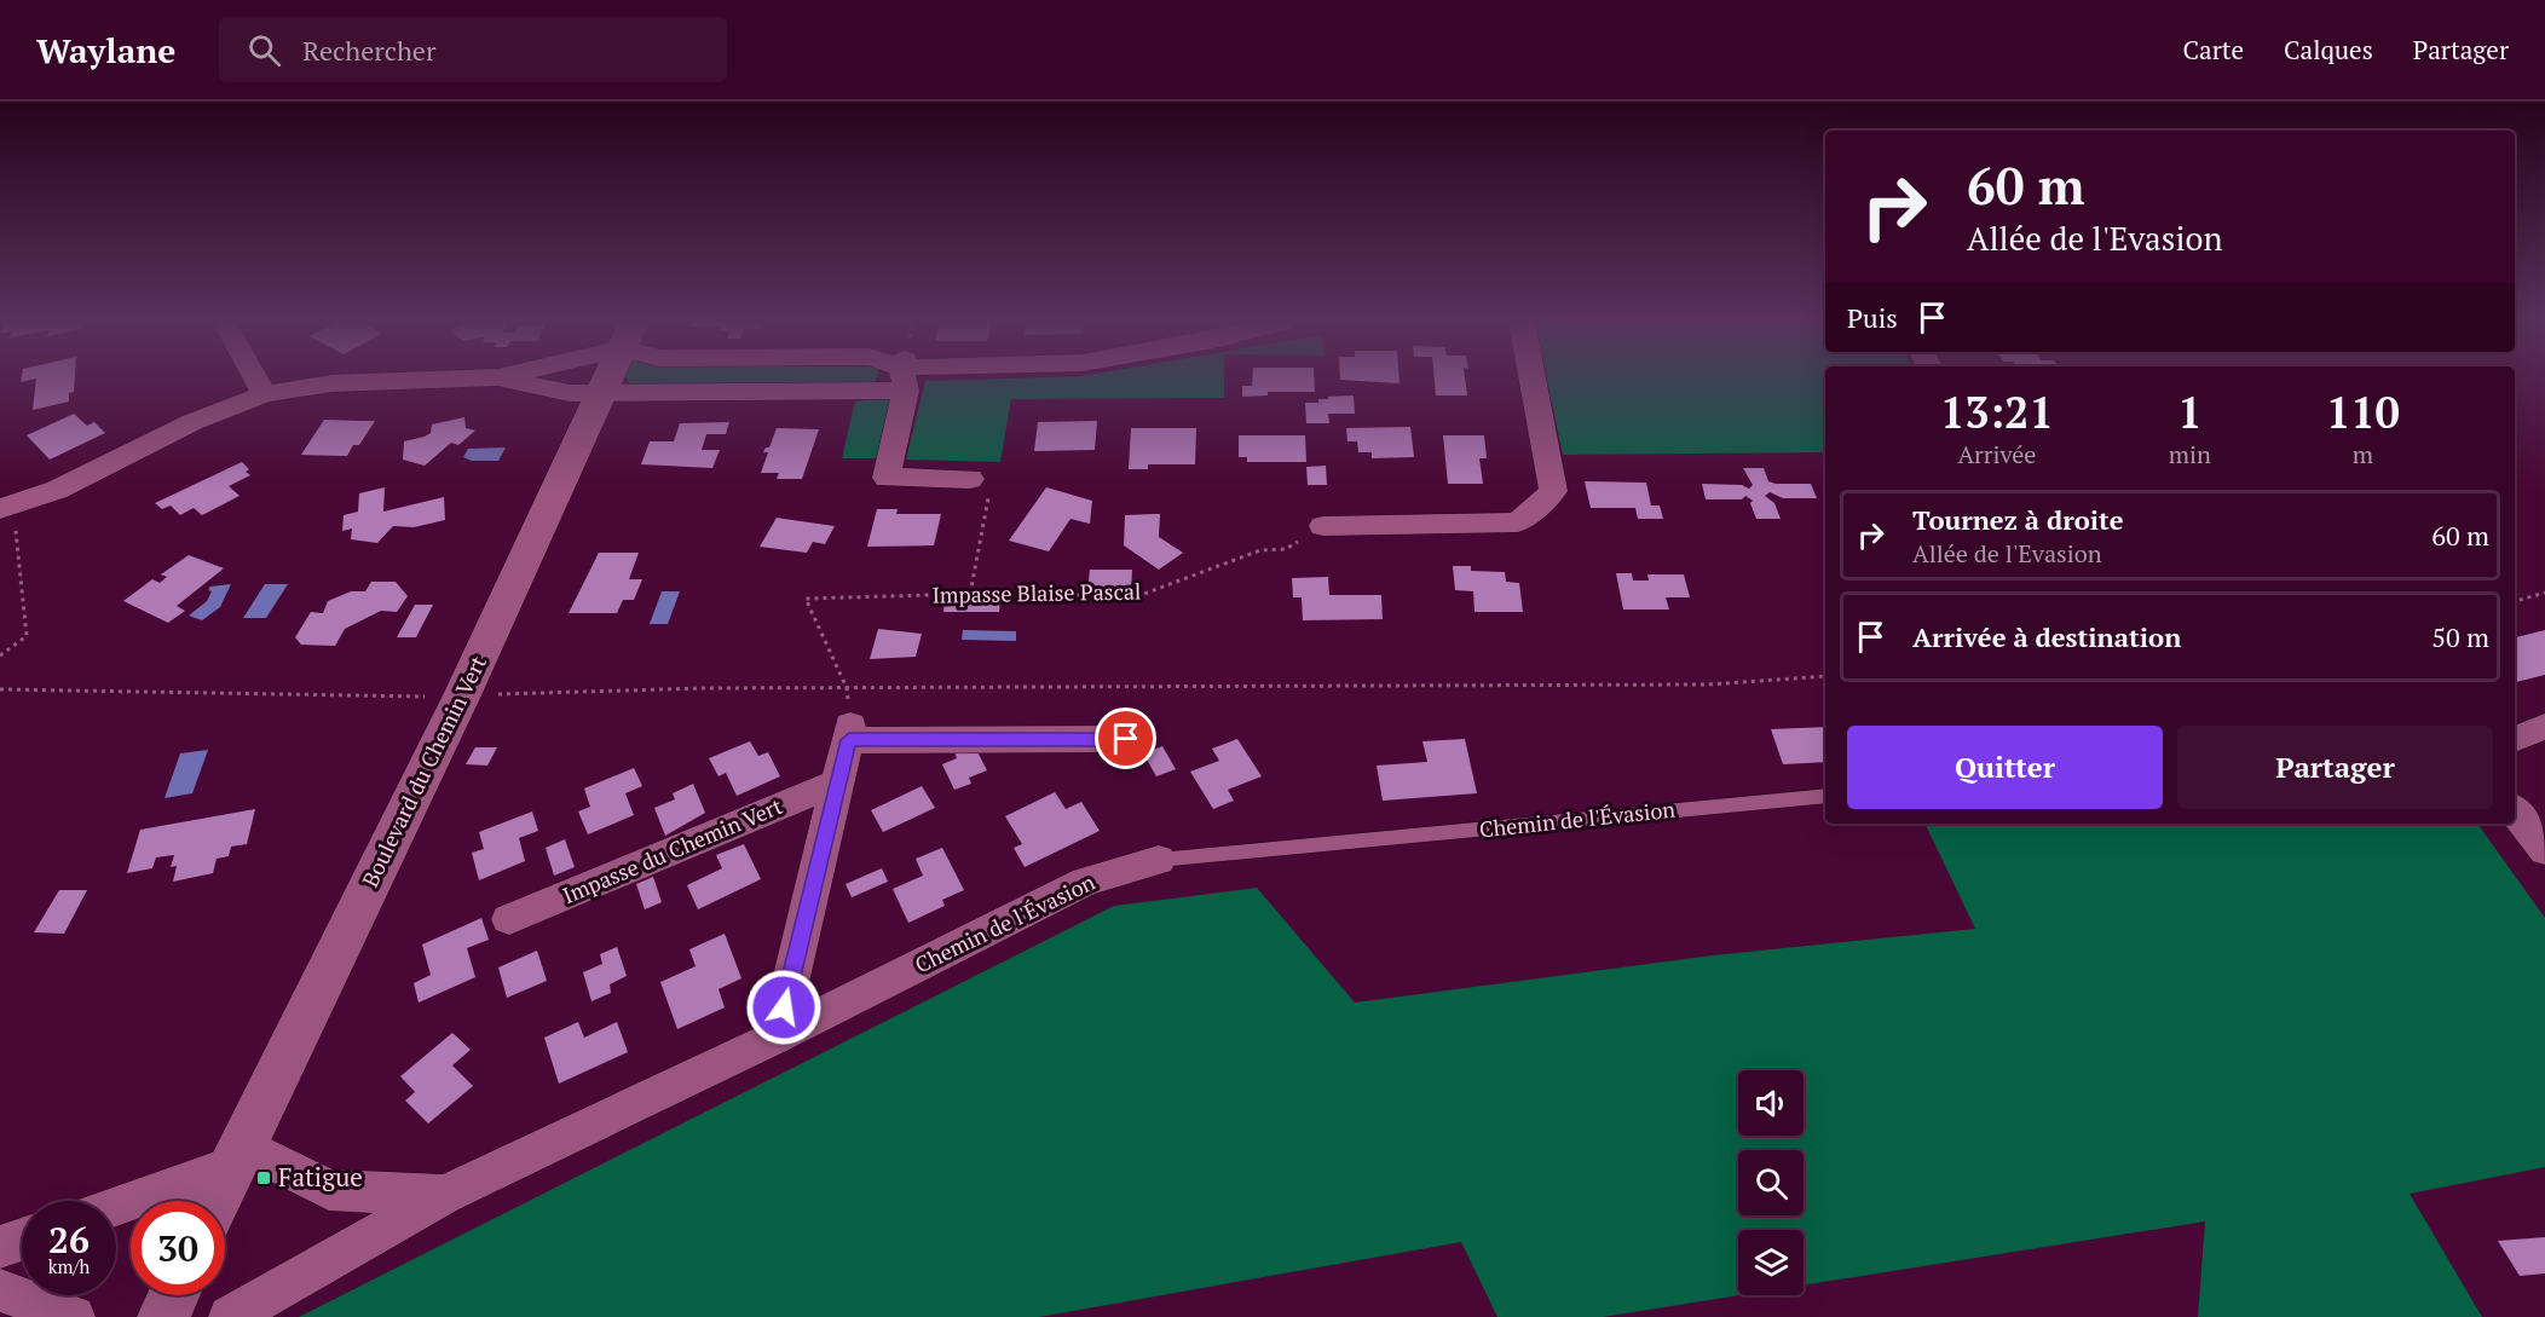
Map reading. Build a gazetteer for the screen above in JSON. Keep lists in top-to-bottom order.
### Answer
{
  "streets": {
    "street": ["Boulevard du Chemin Vert", "Chemin de l'Évasion", "Impasse du Chemin Vert"],
    "path": ["Impasse Blaise Pascal"]
  },
  "crossings": [
    ["Boulevard du Chemin Vert", "Chemin de l'Évasion"]
  ],
  "places": {
    "transit": ["Fatigue"]
  },
  "page": {
    "header": "Waylane",
    "search": "Rechercher",
    "nav": ["Carte", "Calques", "Partager"],
    "turn": ["60 m", "Allée de l'Evasion"],
    "then": "Puis",
    "eta": [
      "13:21",
      "Arrivée",
      "1",
      "min",
      "110",
      "m"
    ],
    "list": [
      {
        "name": "Tournez à droite",
        "note": "Allée de l'Evasion",
        "value": "60 m"
      },
      {
        "name": "Arrivée à destination",
        "value": "50 m"
      }
    ],
    "buttons": ["Quitter", "Partager"],
    "speed": "26 km/h",
    "limit": "30"
  }
}
